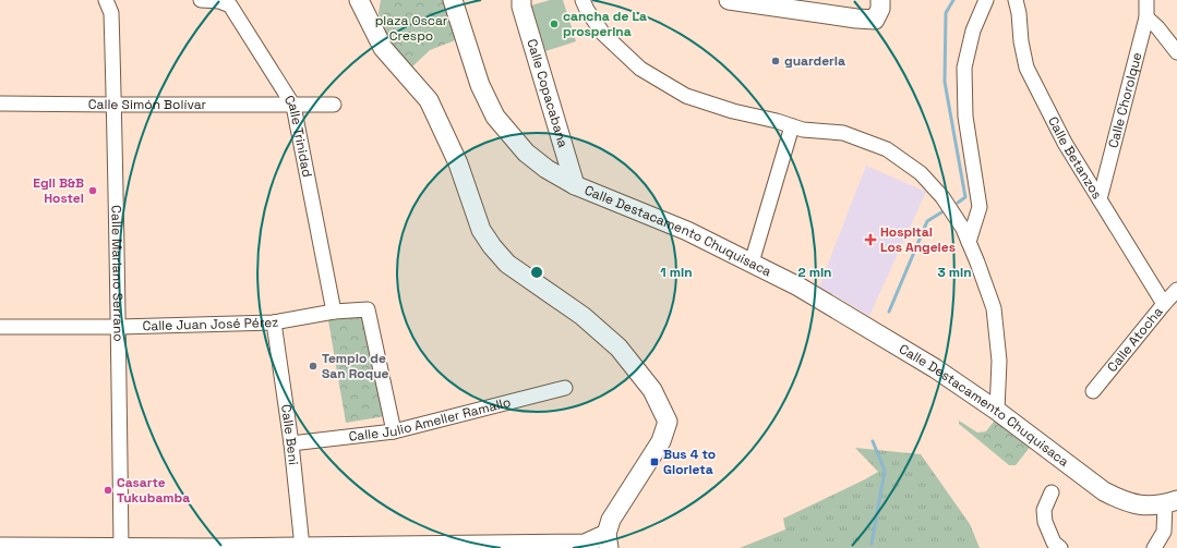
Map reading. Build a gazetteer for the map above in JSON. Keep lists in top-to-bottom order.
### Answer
{
  "streets": {
    "main road": ["Calle Copacabana", "Calle Destacamento Chuquisaca"],
    "street": [
      "Calle Chorolque",
      "Calle Simón Bolívar",
      "Calle Trinidad",
      "Calle Betanzos",
      "Calle Mariano Serrano",
      "Calle Juan José Pérez",
      "Calle Atocha",
      "Calle Julio Ameller Ramallo",
      "Calle Beni"
    ]
  },
  "crossings": [
    ["Calle Copacabana", "Calle Destacamento Chuquisaca"],
    ["Calle Chorolque", "Calle Betanzos"],
    ["Calle Simón Bolívar", "Calle Trinidad"],
    ["Calle Simón Bolívar", "Calle Mariano Serrano"],
    ["Calle Trinidad", "Calle Juan José Pérez"],
    ["Calle Betanzos", "Calle Atocha"],
    ["Calle Mariano Serrano", "Calle Juan José Pérez"],
    ["Calle Juan José Pérez", "Calle Julio Ameller Ramallo"],
    ["Calle Juan José Pérez", "Calle Beni"],
    ["Calle Julio Ameller Ramallo", "Calle Beni"]
  ],
  "parks": ["plaza Oscar Crespo"],
  "places": {
    "other": [
      "cancha de La prosperina",
      "guarderia",
      "Egil B&B Hostel",
      "Templo de San Roque",
      "Casarte Tukubamba"
    ],
    "health": ["Hospital Los Angeles"],
    "transit": ["Bus 4 to Glorieta"]
  },
  "rings": ["1 min", "2 min", "3 min"]
}
